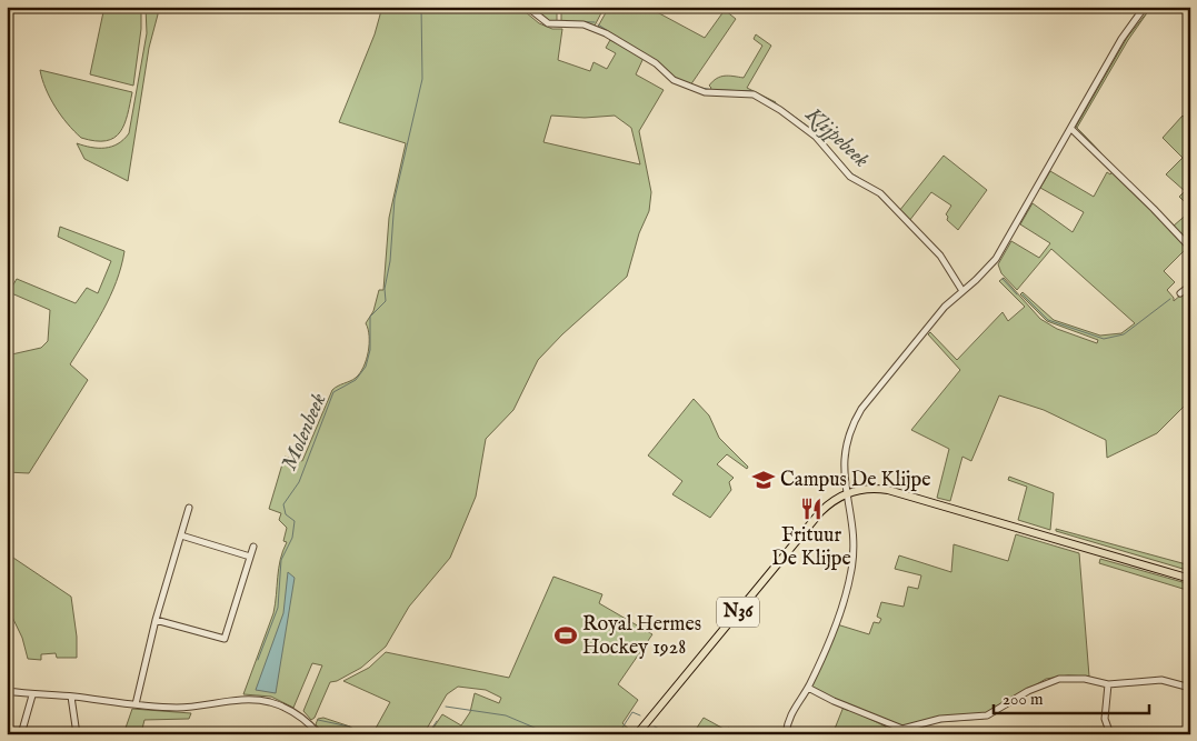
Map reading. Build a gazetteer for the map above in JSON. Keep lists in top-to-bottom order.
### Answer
{
  "streets": {
    "main road": ["N36"]
  },
  "water": ["Klijpebeek", "Molenbeek"],
  "places": {
    "school or university": ["Campus De Klijpe"],
    "restaurant": ["Frituur De Klijpe"],
    "sports": ["Royal Hermes Hockey 1928"]
  },
  "scale_bar": "200 m"
}
